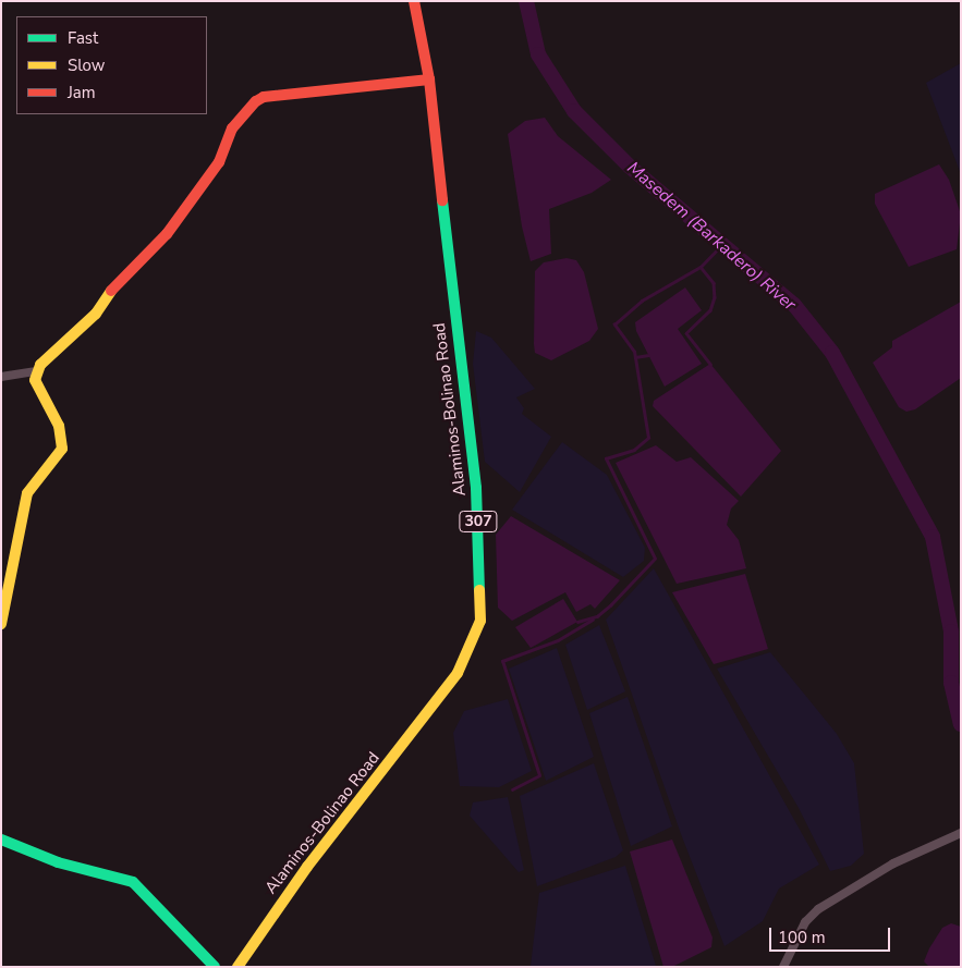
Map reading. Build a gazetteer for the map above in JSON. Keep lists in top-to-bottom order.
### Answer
{
  "streets": {
    "street": ["Alaminos-Bolinao Road", "307"]
  },
  "water": ["Masedem (Barkadero) River"],
  "legend": ["Fast", "Slow", "Jam"],
  "scale_bar": "100 m"
}
